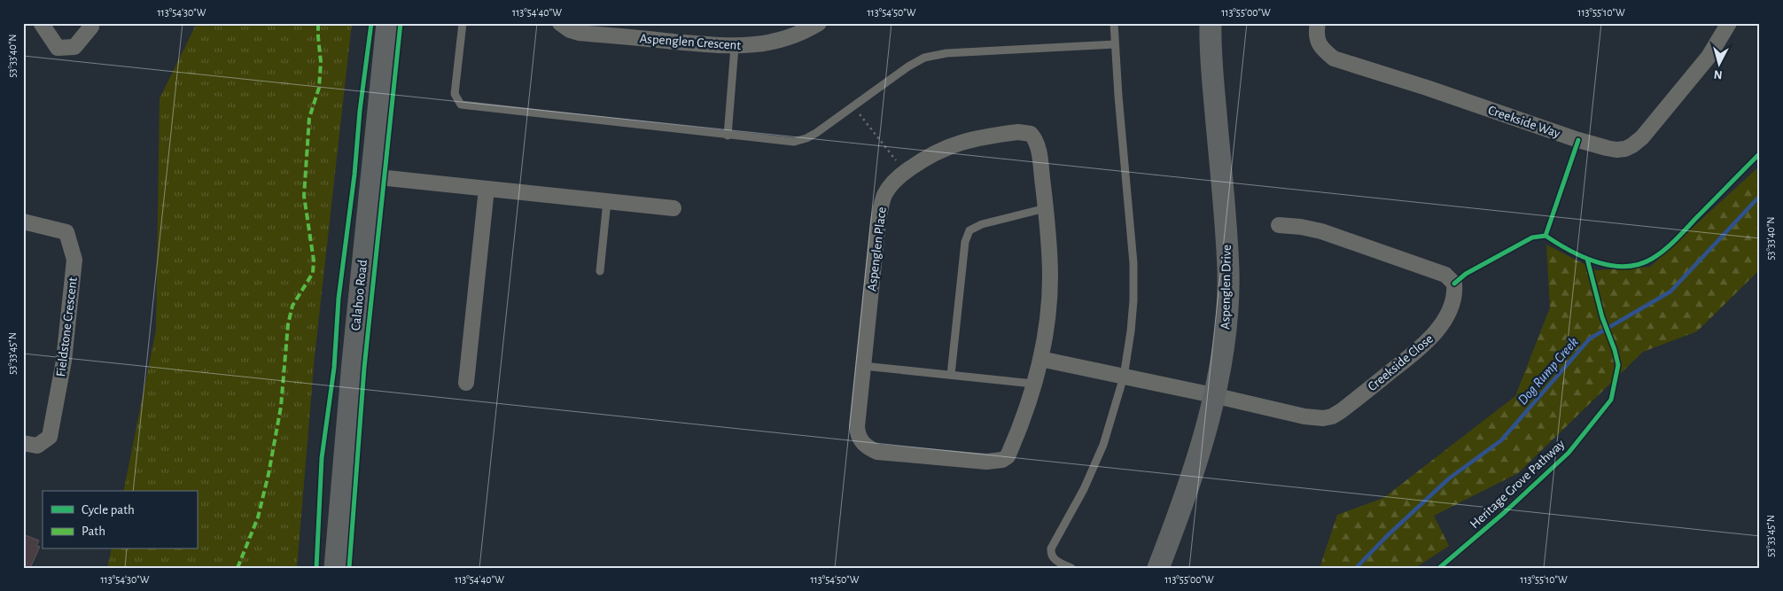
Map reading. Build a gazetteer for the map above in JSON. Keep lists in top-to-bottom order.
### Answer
{
  "streets": {
    "street": [
      "Aspenglen Crescent",
      "Creekside Way",
      "Aspenglen Place",
      "Aspenglen Drive",
      "Calahoo Road",
      "Fieldstone Crescent",
      "Creekside Close"
    ],
    "cycle path": ["Heritage Grove Pathway"]
  },
  "crossings": [
    ["Aspenglen Drive", "Creekside Close"]
  ],
  "water": ["Dog Rump Creek"],
  "legend": ["Cycle path", "Path"],
  "north": "bottom",
  "coordinates": [
    "113°54'30\"W",
    "113°54'40\"W",
    "113°54'50\"W",
    "113°55'00\"W",
    "113°55'10\"W",
    "53°33'40\"N",
    "53°33'45\"N"
  ]
}
